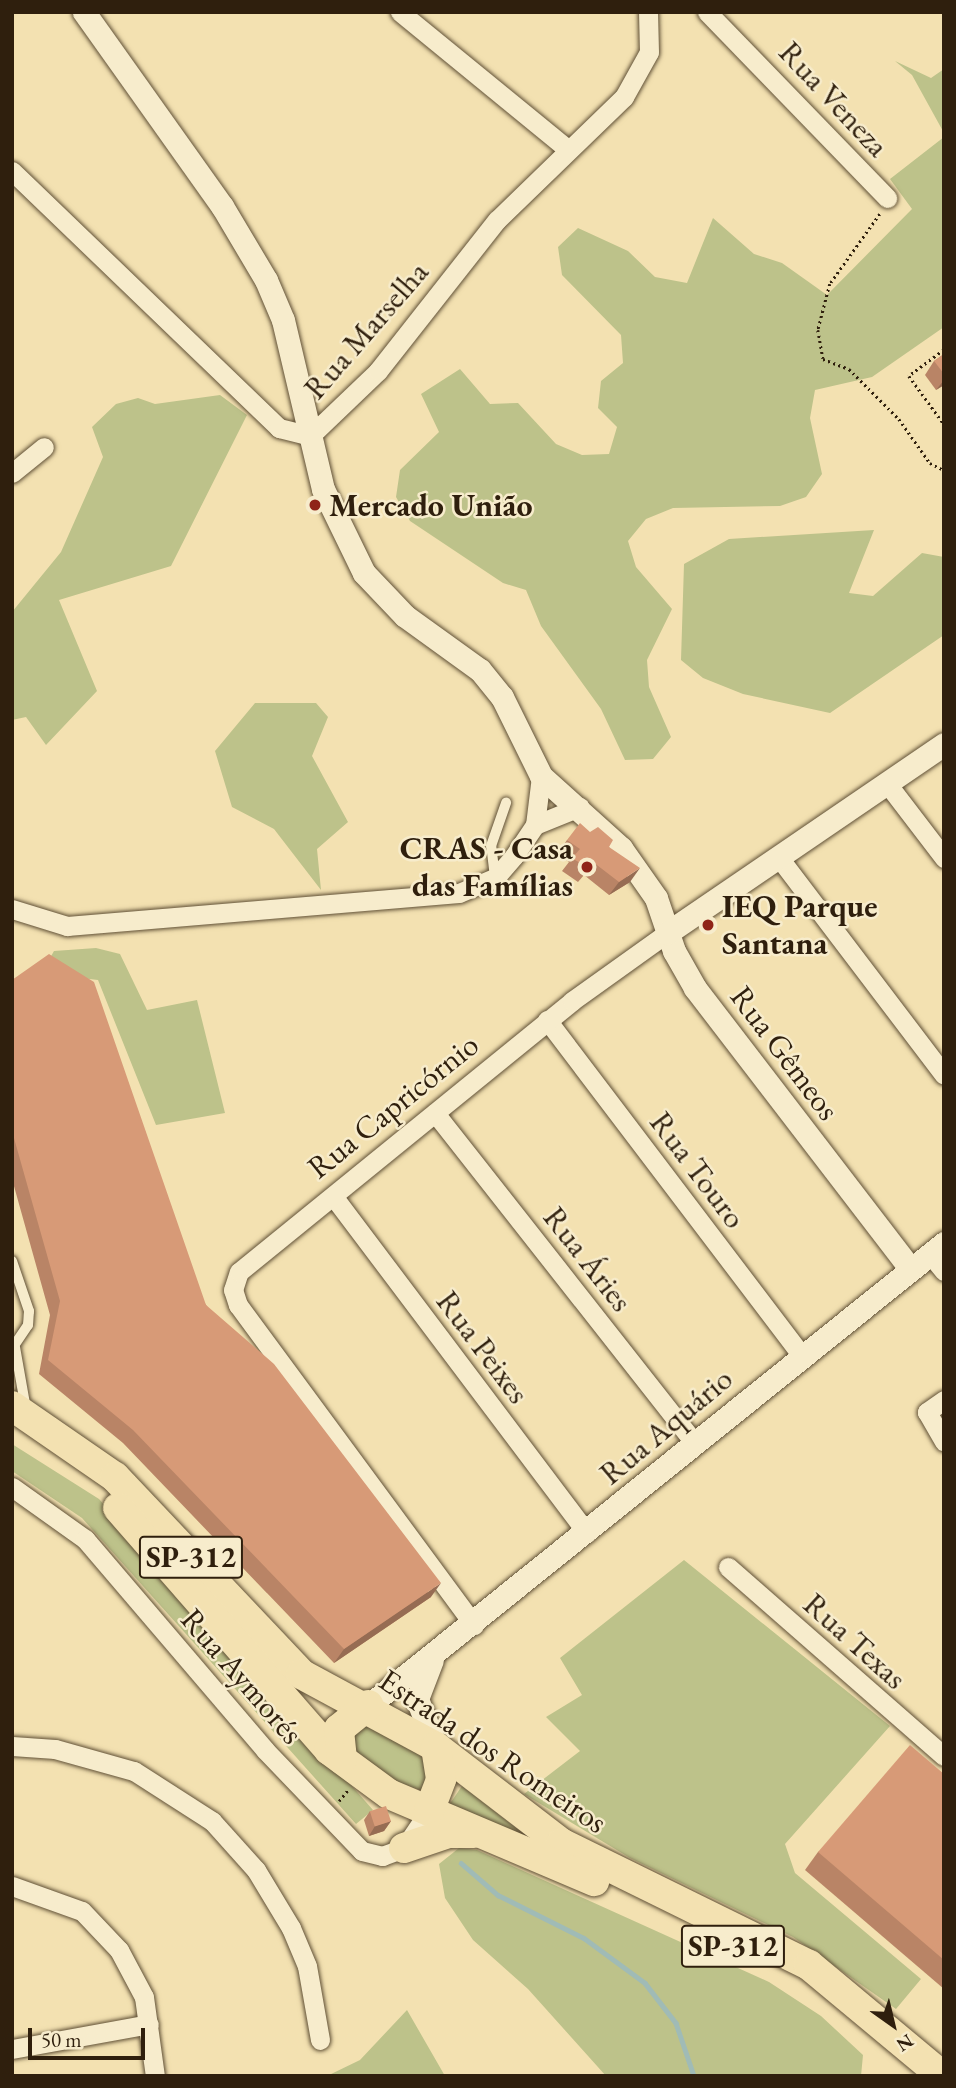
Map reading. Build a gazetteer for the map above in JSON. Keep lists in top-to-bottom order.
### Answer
{
  "streets": {
    "main road": ["SP-312", "Estrada dos Romeiros"],
    "street": [
      "Rua Veneza",
      "Rua Marselha",
      "Rua Gêmeos",
      "Rua Capricórnio",
      "Rua Touro",
      "Rua Áries",
      "Rua Peixes",
      "Rua Aquário",
      "Rua Texas",
      "Rua Aymorés"
    ]
  },
  "crossings": [
    ["Rua Gêmeos", "Rua Capricórnio"],
    ["Rua Gêmeos", "Rua Aquário"],
    ["Rua Capricórnio", "Rua Touro"],
    ["Rua Capricórnio", "Rua Áries"],
    ["Rua Capricórnio", "Rua Peixes"],
    ["Rua Capricórnio", "Rua Aquário"],
    ["Rua Touro", "Rua Aquário"],
    ["Rua Áries", "Rua Aquário"],
    ["Rua Peixes", "Rua Aquário"],
    ["Rua Aquário", "Estrada dos Romeiros"]
  ],
  "places": ["Mercado União", "CRAS - Casa das Famílias", "IEQ Parque Santana"],
  "scale_bar": "50 m",
  "north": "bottom right"
}
